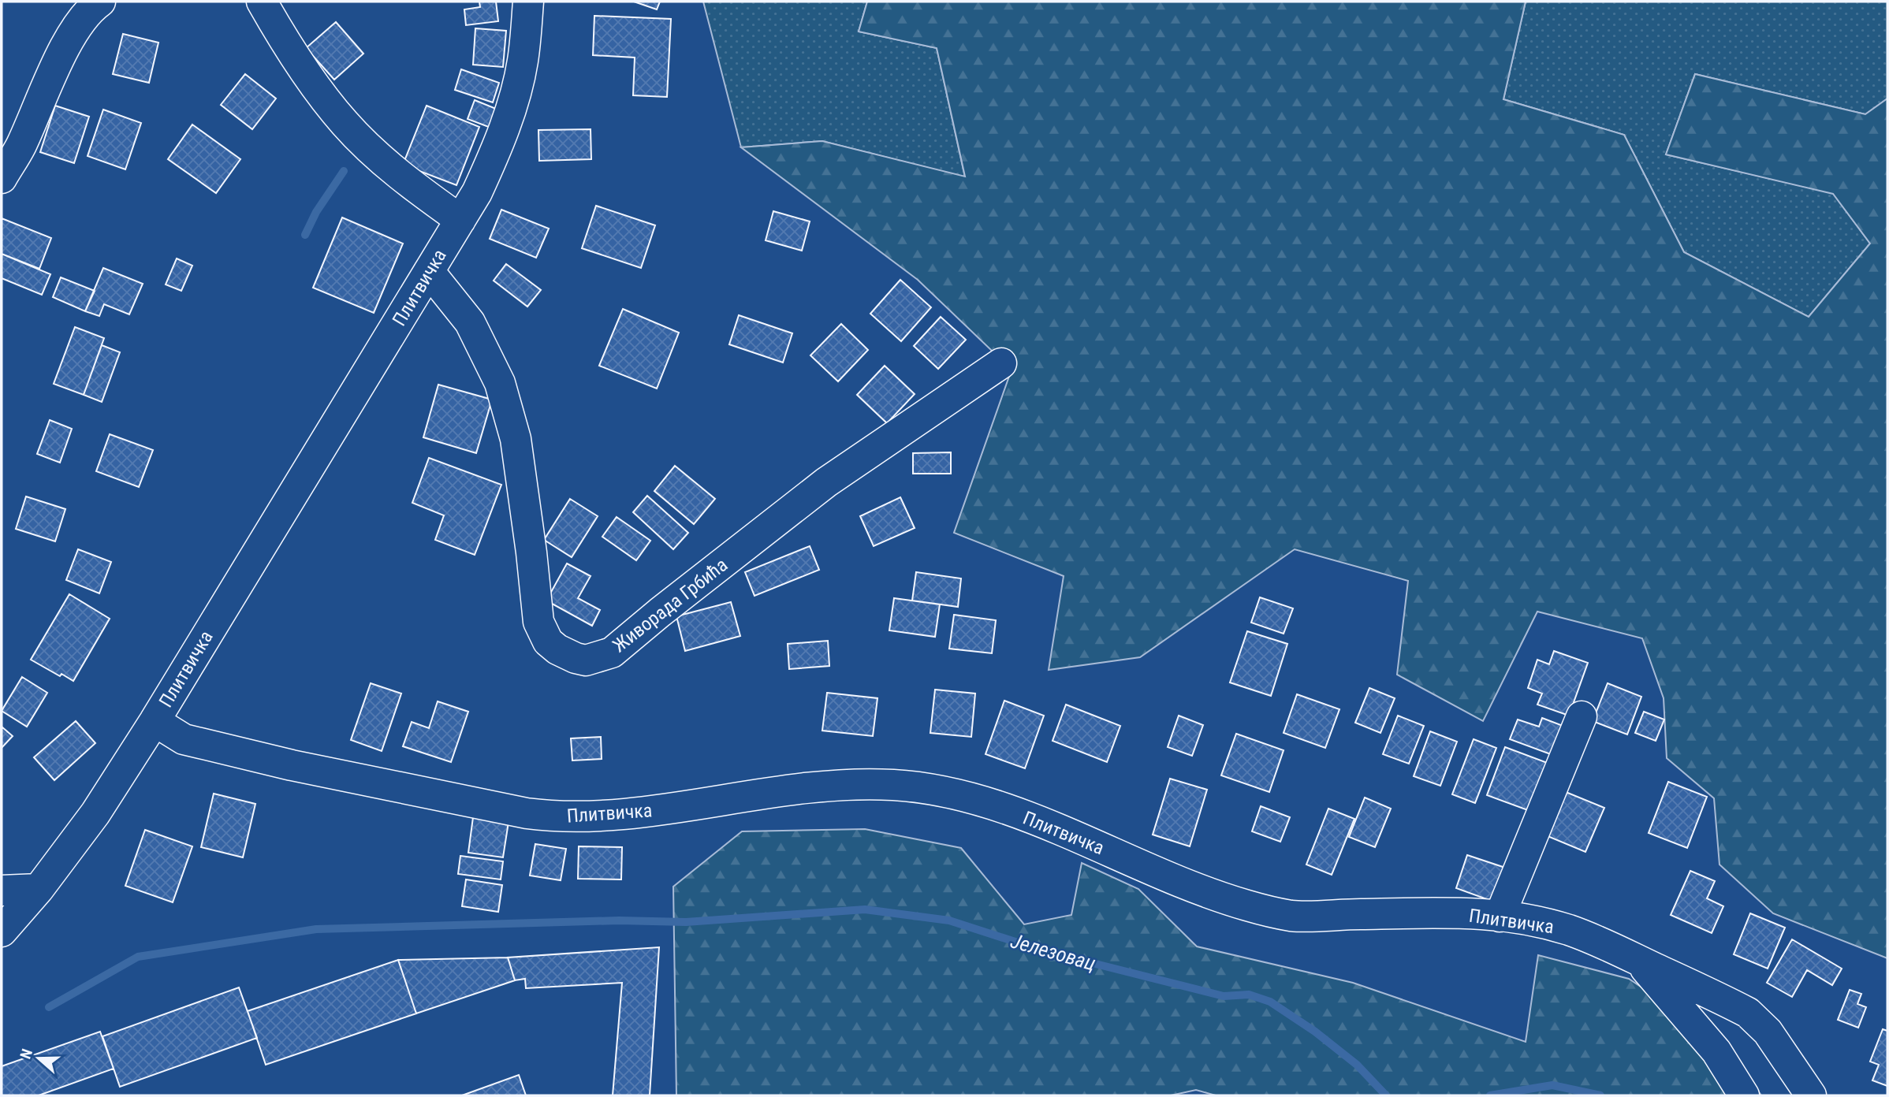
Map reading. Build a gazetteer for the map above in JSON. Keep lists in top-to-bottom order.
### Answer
{
  "streets": {
    "street": ["Плитвичка", "Живорада Грбића"]
  },
  "crossings": [
    ["Плитвичка", "Живорада Грбића"]
  ],
  "water": ["Јелезовац"],
  "north": "left"
}
